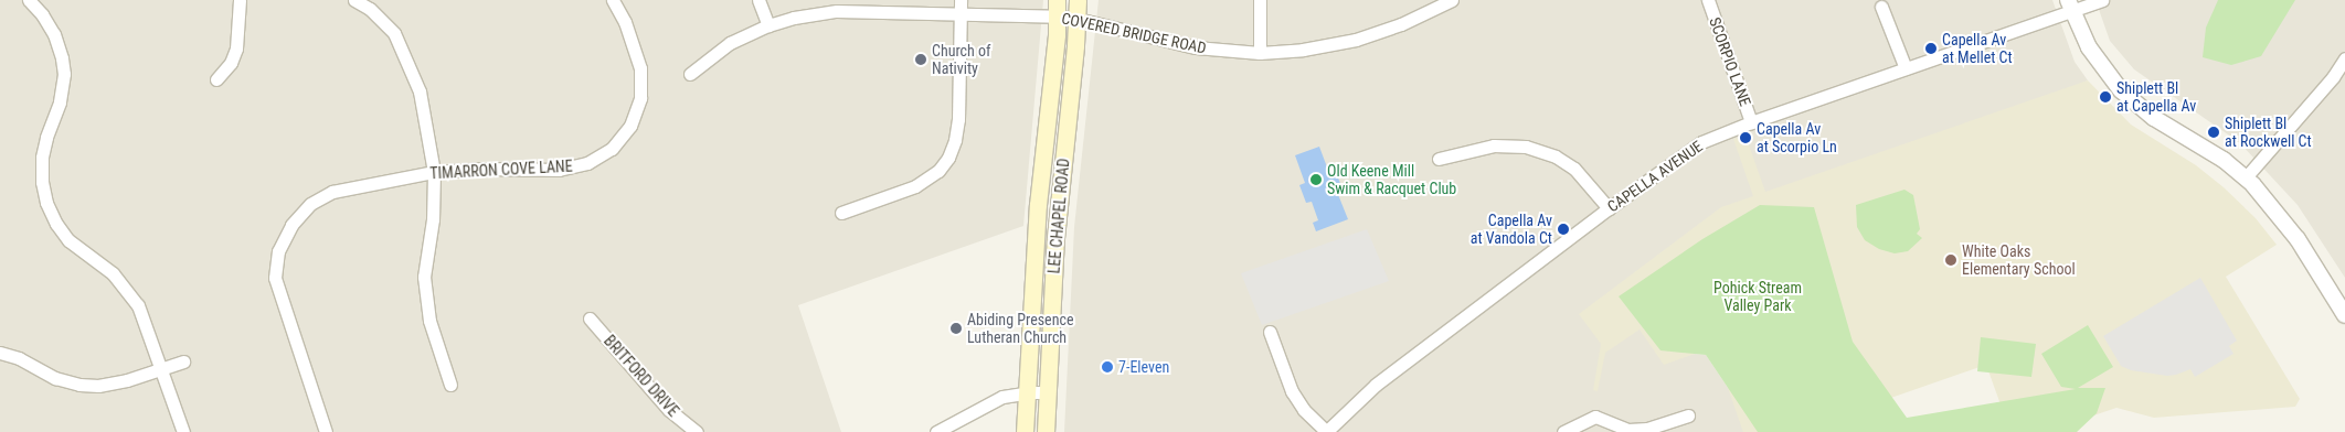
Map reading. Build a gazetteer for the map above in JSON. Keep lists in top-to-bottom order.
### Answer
{
  "streets": {
    "main road": ["LEE CHAPEL ROAD"],
    "street": [
      "COVERED BRIDGE ROAD",
      "SCORPIO LANE",
      "TIMARRON COVE LANE",
      "CAPELLA AVENUE",
      "BRITFORD DRIVE"
    ]
  },
  "crossings": [
    ["COVERED BRIDGE ROAD", "LEE CHAPEL ROAD"],
    ["SCORPIO LANE", "CAPELLA AVENUE"]
  ],
  "parks": ["Pohick Stream Valley Park"],
  "places": [
    "Capella Av at Mellet Ct",
    "Church of Nativity",
    "Shiplett Bl at Capella Av",
    "Shiplett Bl at Rockwell Ct",
    "Capella Av at Scorpio Ln",
    "Old Keene Mill Swim & Racquet Club",
    "Capella Av at Vandola Ct",
    "White Oaks Elementary School",
    "Abiding Presence Lutheran Church",
    "7-Eleven"
  ]
}
